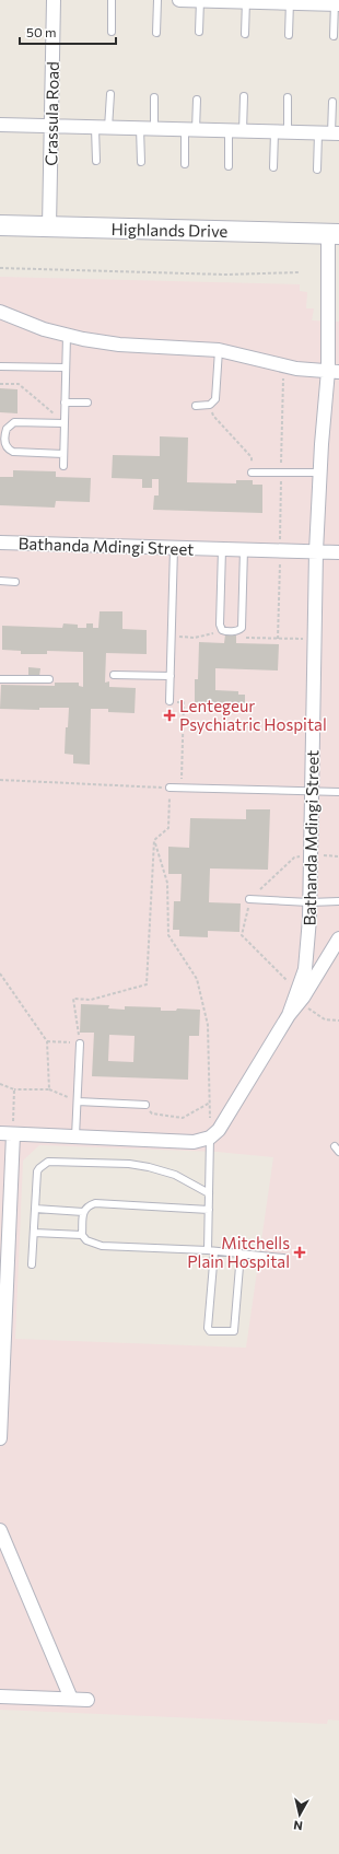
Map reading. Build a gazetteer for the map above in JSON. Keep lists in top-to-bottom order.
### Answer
{
  "streets": {
    "main road": ["Highlands Drive"],
    "street": ["Crassula Road", "Bathanda Mdingi Street"]
  },
  "crossings": [
    ["Crassula Road", "Highlands Drive"],
    ["Highlands Drive", "Bathanda Mdingi Street"]
  ],
  "places": {
    "health": ["Lentegeur Psychiatric Hospital", "Mitchells Plain Hospital"]
  },
  "scale_bar": "50 m",
  "north": "bottom"
}
